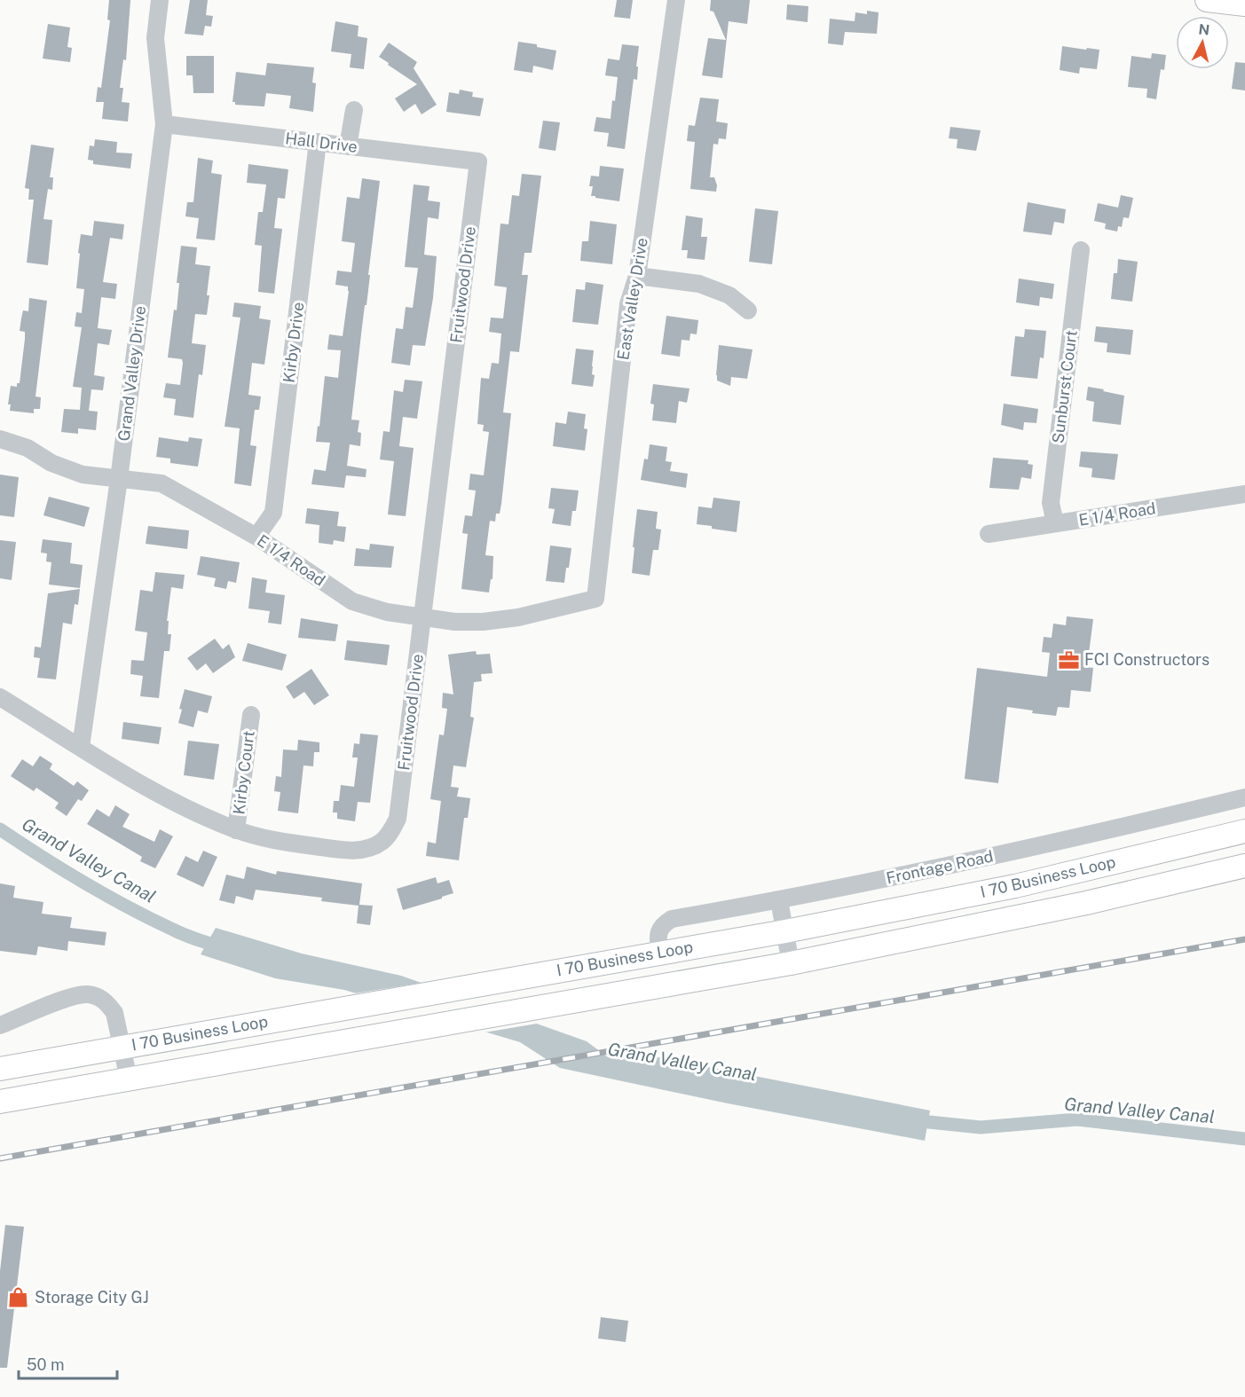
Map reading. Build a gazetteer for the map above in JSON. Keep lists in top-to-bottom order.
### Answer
{
  "streets": {
    "main road": ["I 70 Business Loop"],
    "street": [
      "Hall Drive",
      "Fruitwood Drive",
      "East Valley Drive",
      "Kirby Drive",
      "Grand Valley Drive",
      "Sunburst Court",
      "E 1/4 Road",
      "Kirby Court",
      "Frontage Road"
    ]
  },
  "crossings": [
    ["Hall Drive", "Fruitwood Drive"],
    ["Hall Drive", "Kirby Drive"],
    ["Hall Drive", "Grand Valley Drive"],
    ["Fruitwood Drive", "Grand Valley Drive"],
    ["Fruitwood Drive", "E 1/4 Road"],
    ["Fruitwood Drive", "Kirby Court"],
    ["East Valley Drive", "E 1/4 Road"],
    ["Kirby Drive", "E 1/4 Road"],
    ["Grand Valley Drive", "E 1/4 Road"],
    ["Sunburst Court", "E 1/4 Road"],
    ["Frontage Road", "I 70 Business Loop"]
  ],
  "water": ["Grand Valley Canal"],
  "places": {
    "office": ["FCI Constructors"],
    "shop": ["Storage City GJ"]
  },
  "scale_bar": "50 m",
  "north": "top"
}
